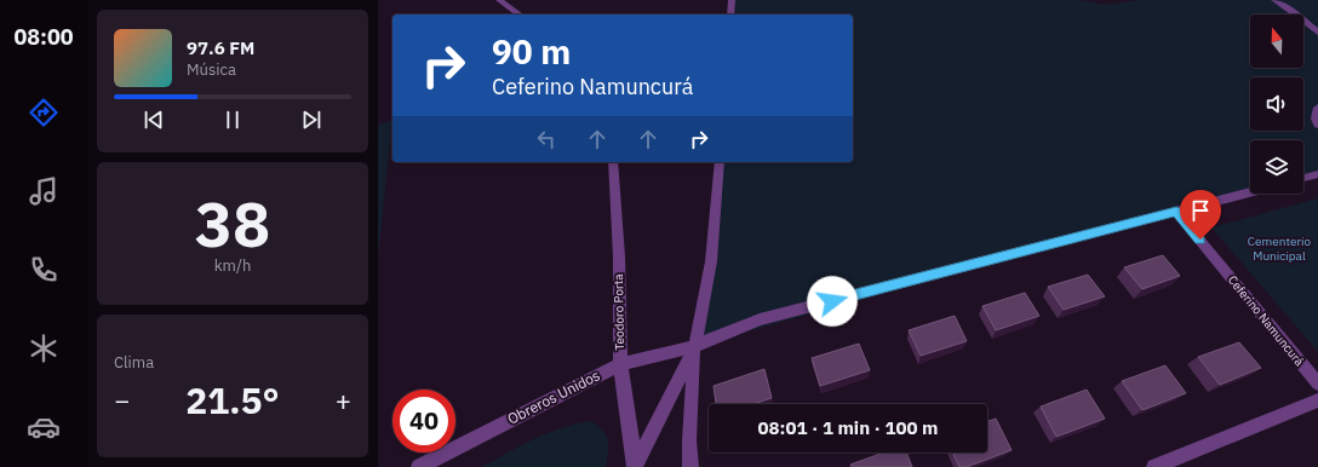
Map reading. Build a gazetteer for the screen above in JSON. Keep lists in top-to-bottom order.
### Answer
{
  "streets": {
    "street": ["Teodoro Porta", "Ceferino Namuncurá", "Obreros Unidos"]
  },
  "crossings": [
    ["Teodoro Porta", "Obreros Unidos"],
    ["Ceferino Namuncurá", "Obreros Unidos"]
  ],
  "parks": ["Cementerio Municipal"],
  "north": "top",
  "page": {
    "tabs": "08:00",
    "turn": ["90 m", "Ceferino Namuncurá"],
    "song": ["97.6 FM", "Música"],
    "tile": [
      ["38", "km/h"],
      "Clima"
    ],
    "heat": ["−", "21.5°", "+"],
    "limit": "40",
    "trip": "08:01 · 1 min · 100 m"
  }
}
